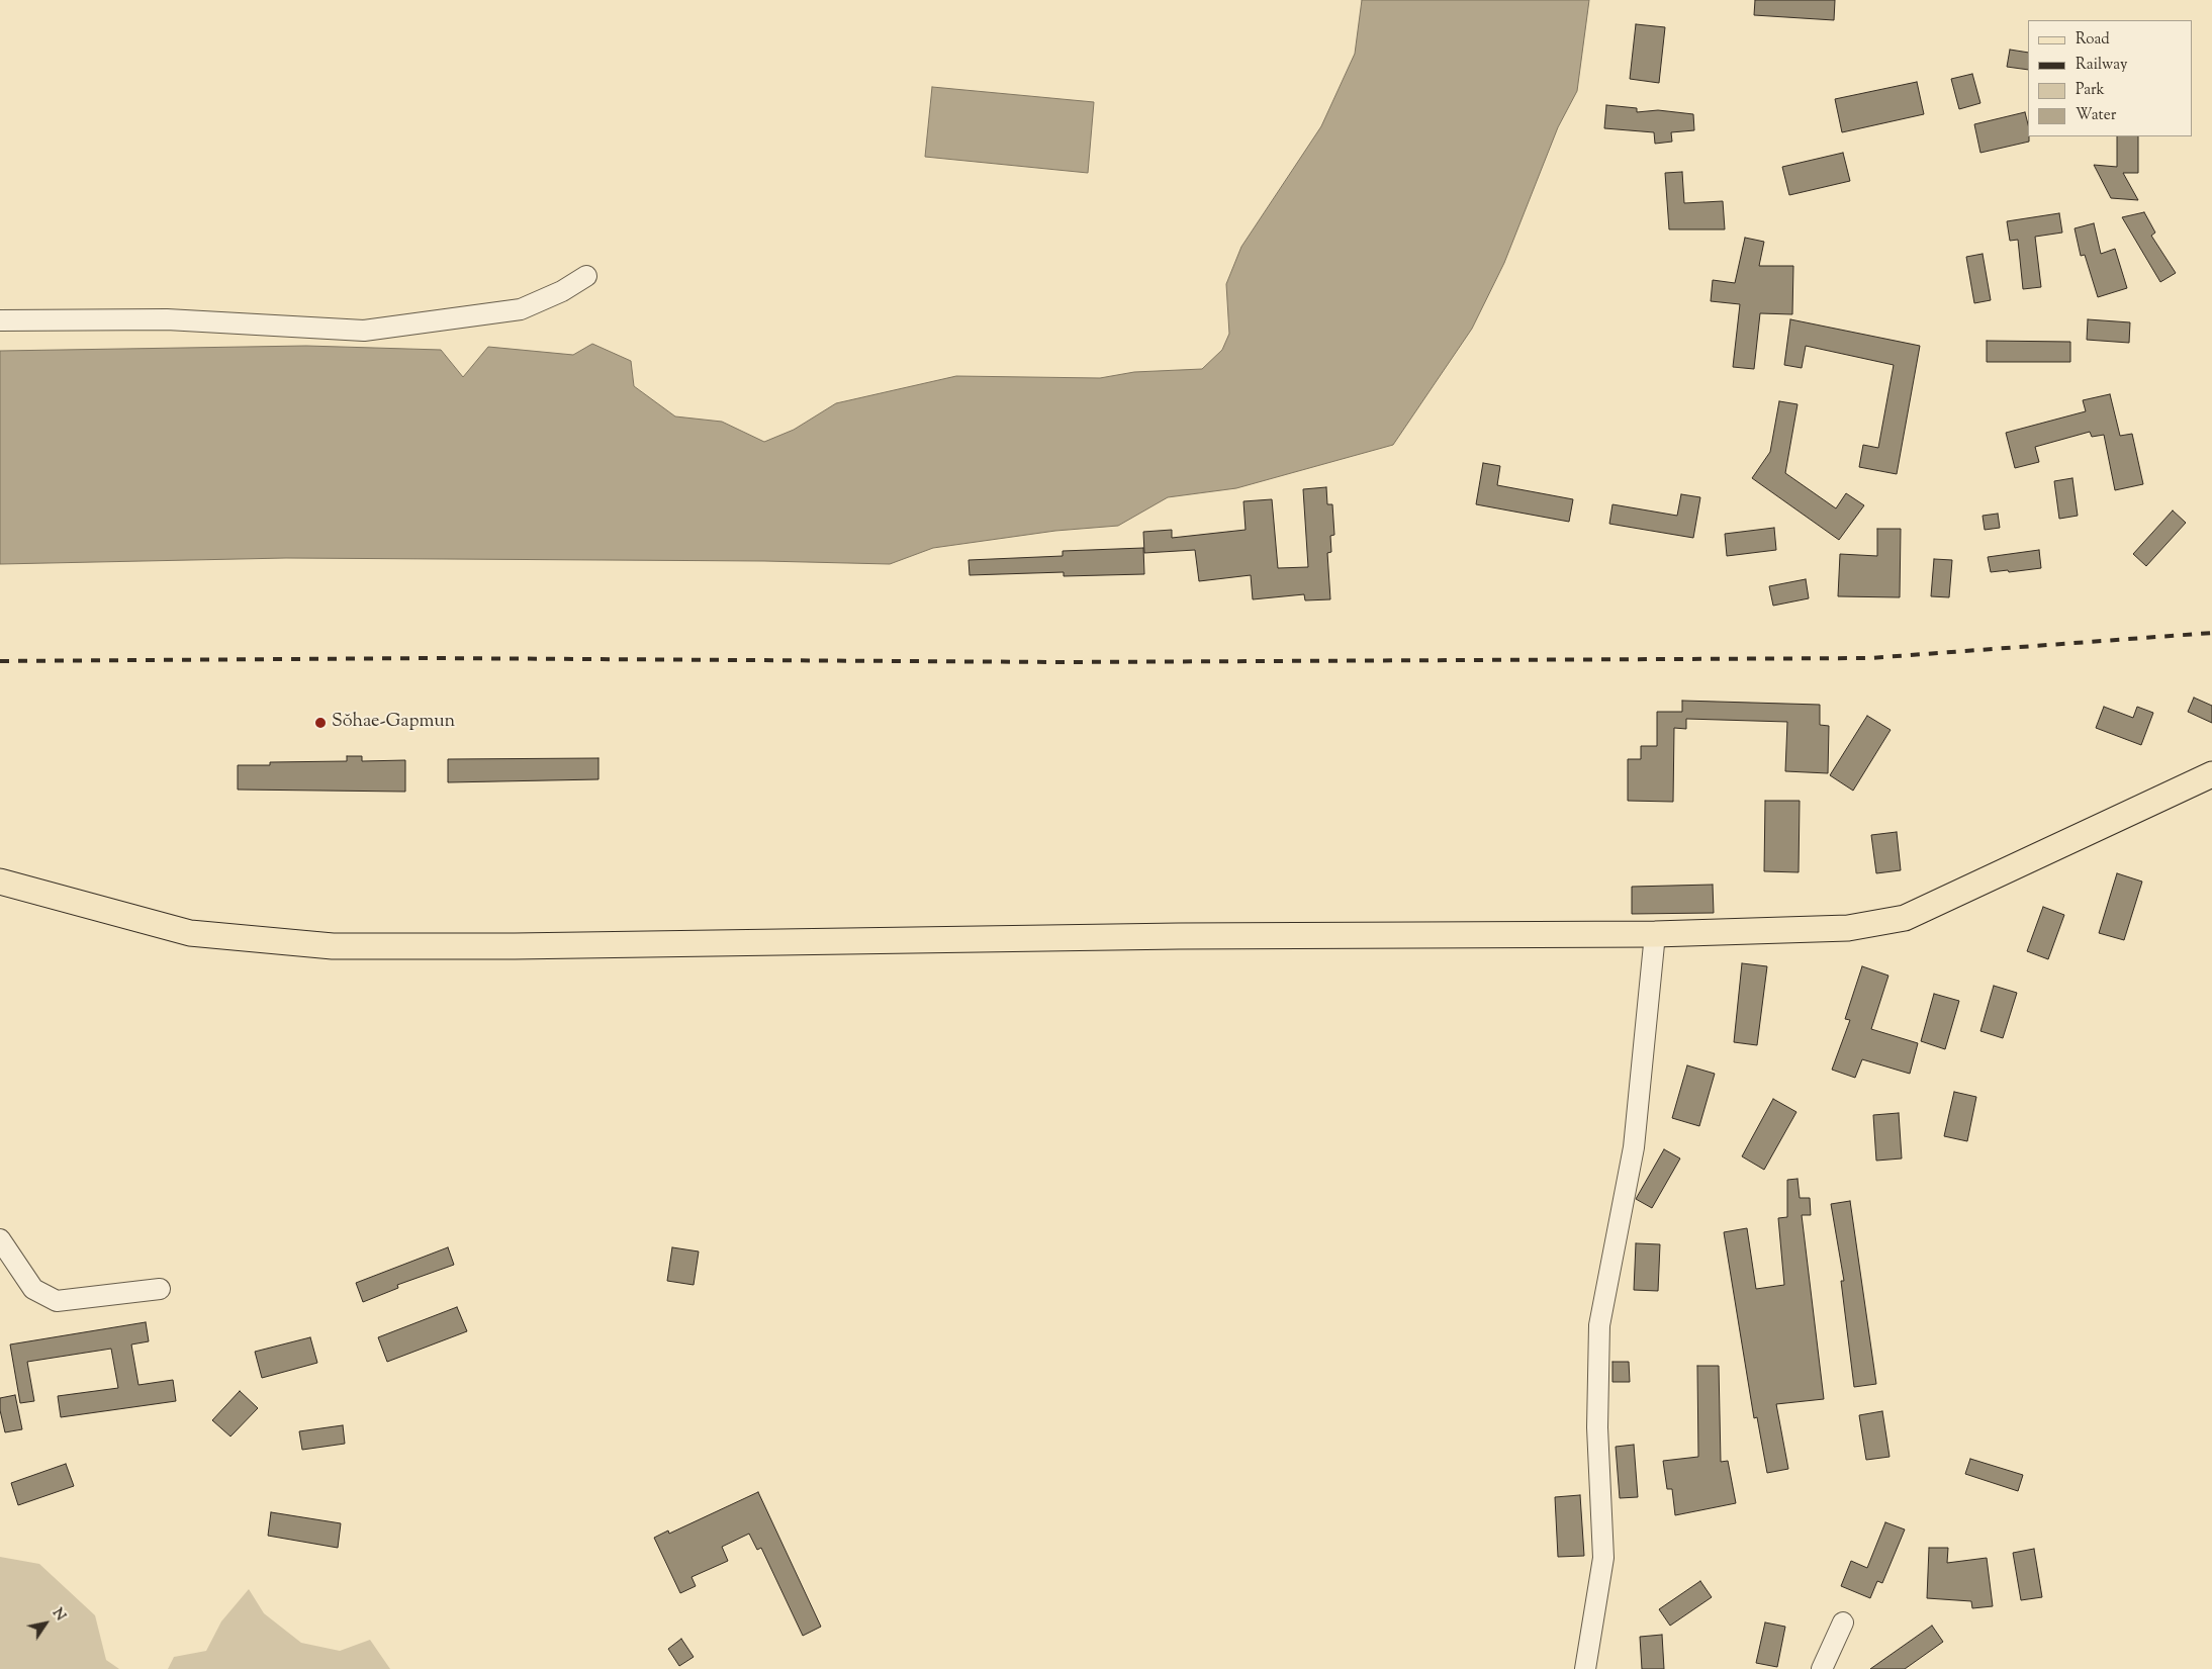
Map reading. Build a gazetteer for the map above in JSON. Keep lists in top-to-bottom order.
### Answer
{
  "places": ["Sŏhae-Gapmun"],
  "legend": [
    "Road",
    "Railway",
    "Park",
    "Water"
  ],
  "north": "top right"
}
